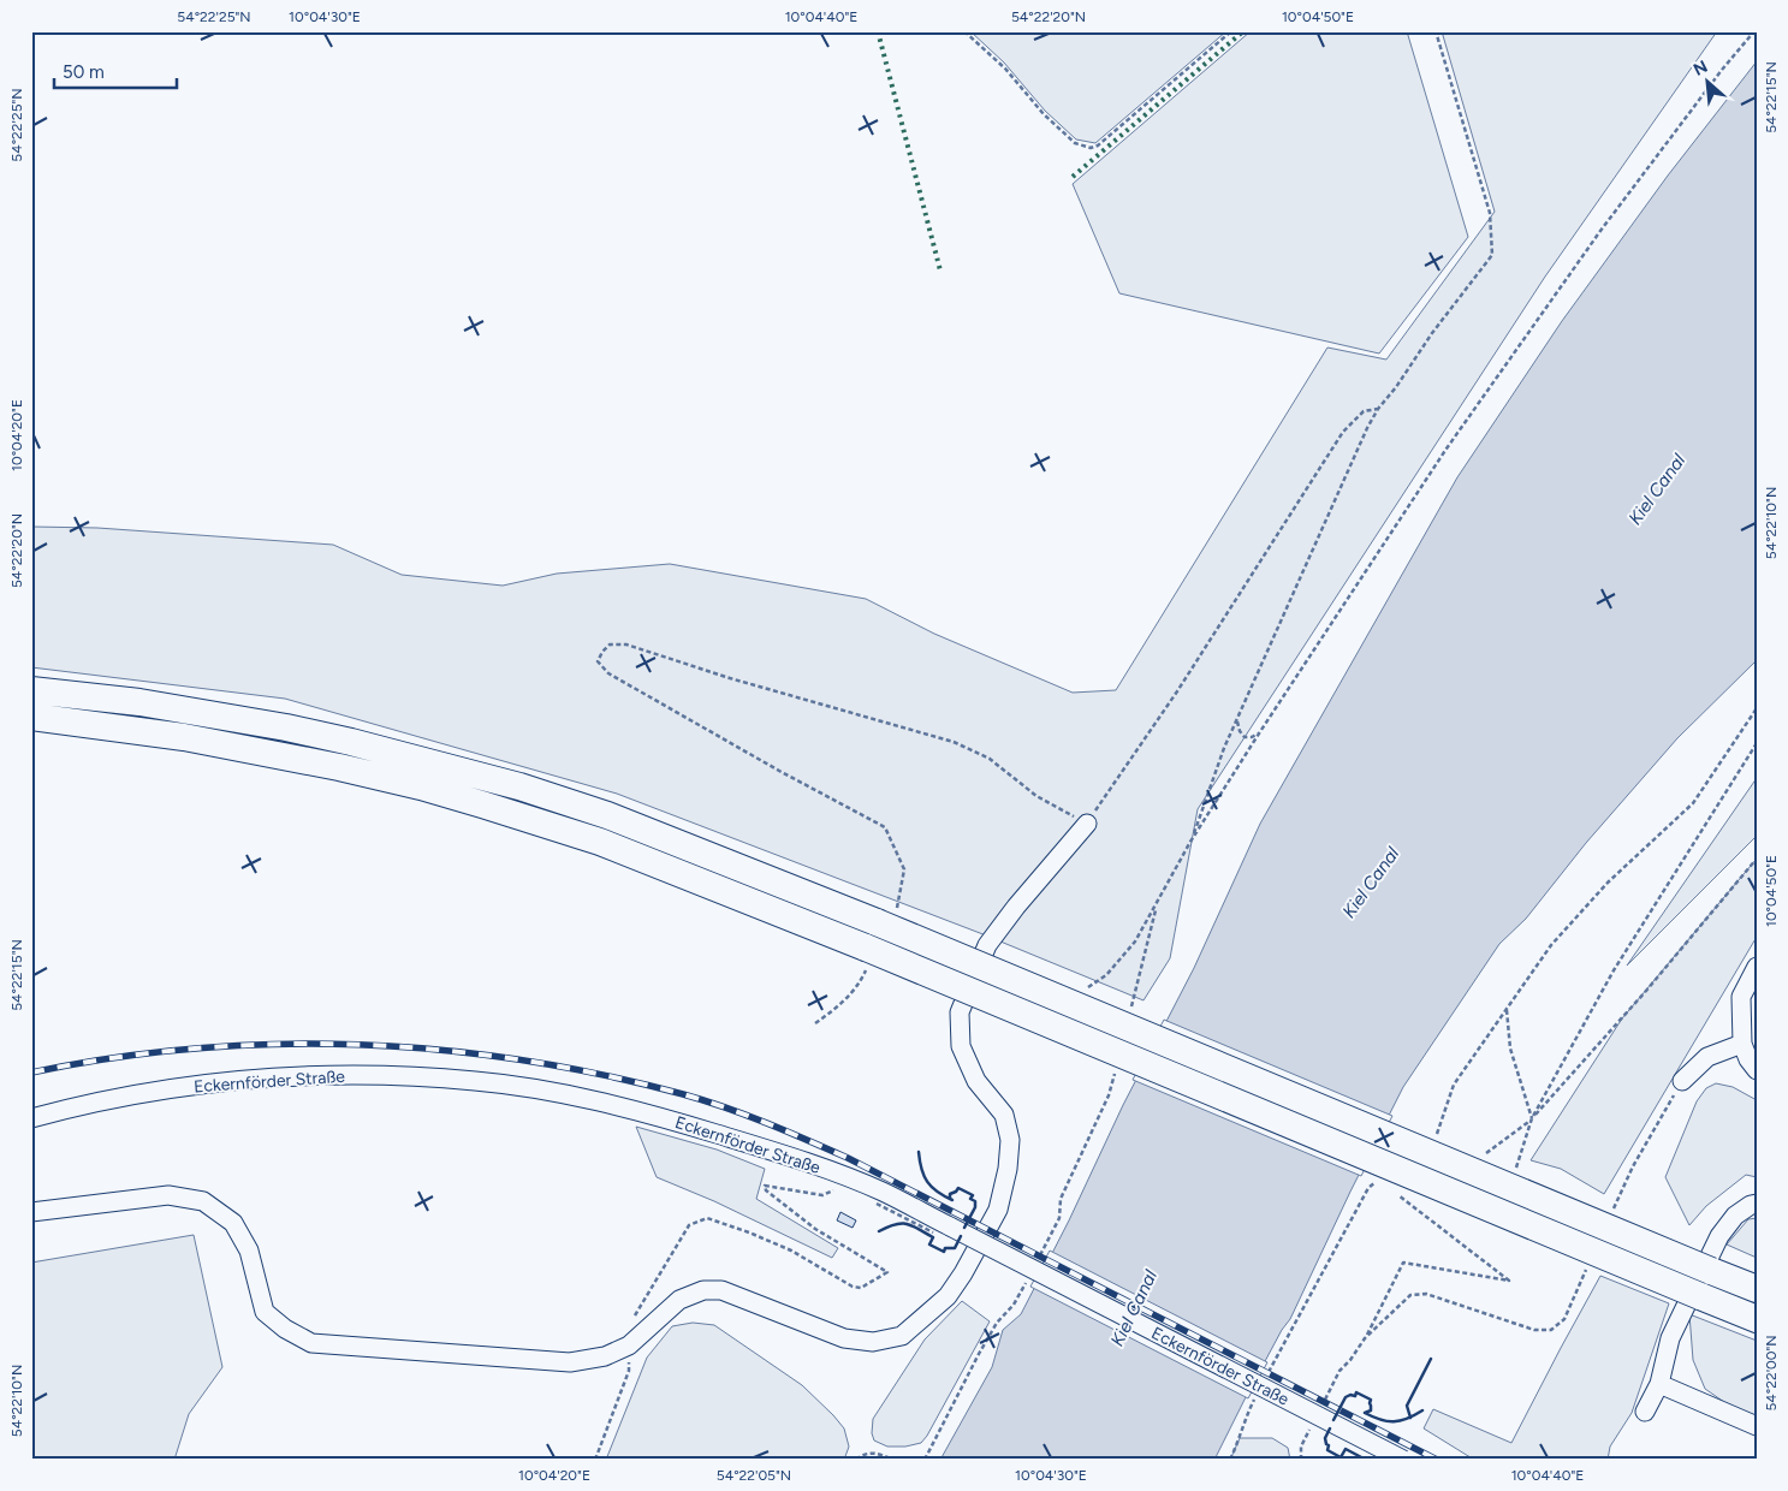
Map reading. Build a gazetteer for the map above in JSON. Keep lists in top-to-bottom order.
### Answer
{
  "streets": {
    "street": ["Eckernförder Straße"]
  },
  "water": ["Kiel Canal"],
  "scale_bar": "50 m",
  "north": "top left",
  "coordinates": [
    "54°22'25\"N",
    "10°04'30\"E",
    "10°04'40\"E",
    "54°22'20\"N",
    "10°04'50\"E",
    "54°22'15\"N",
    "10°04'20\"E",
    "54°22'10\"N",
    "54°22'00\"N",
    "54°22'05\"N"
  ]
}
